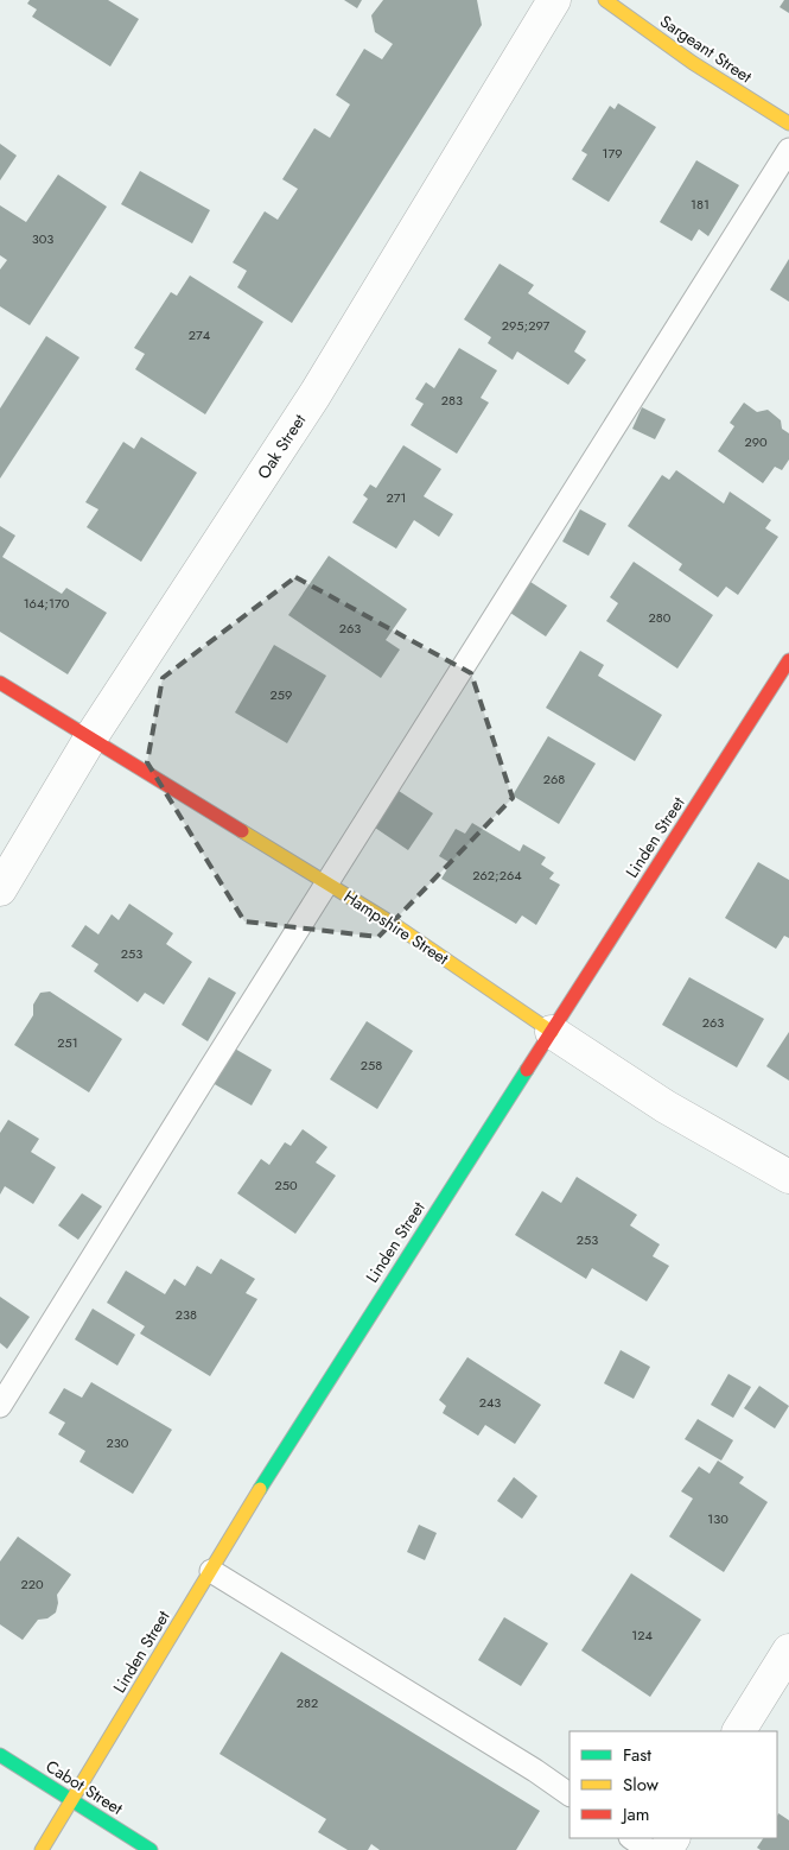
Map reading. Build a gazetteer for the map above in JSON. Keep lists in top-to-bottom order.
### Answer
{
  "streets": {
    "main road": [
      "Sargeant Street",
      "Linden Street",
      "Hampshire Street",
      "Cabot Street"
    ],
    "street": ["Oak Street"]
  },
  "crossings": [
    ["Oak Street", "Hampshire Street"],
    ["Linden Street", "Hampshire Street"],
    ["Linden Street", "Cabot Street"]
  ],
  "house_numbers": [
    "179",
    "181",
    "303",
    "295;297",
    "274",
    "283",
    "290",
    "271",
    "164;170",
    "280",
    "263",
    "259",
    "268",
    "262;264",
    "253",
    "263",
    "251",
    "258",
    "250",
    "253",
    "238",
    "243",
    "230",
    "130",
    "220",
    "124",
    "282"
  ],
  "legend": ["Fast", "Slow", "Jam"]
}
